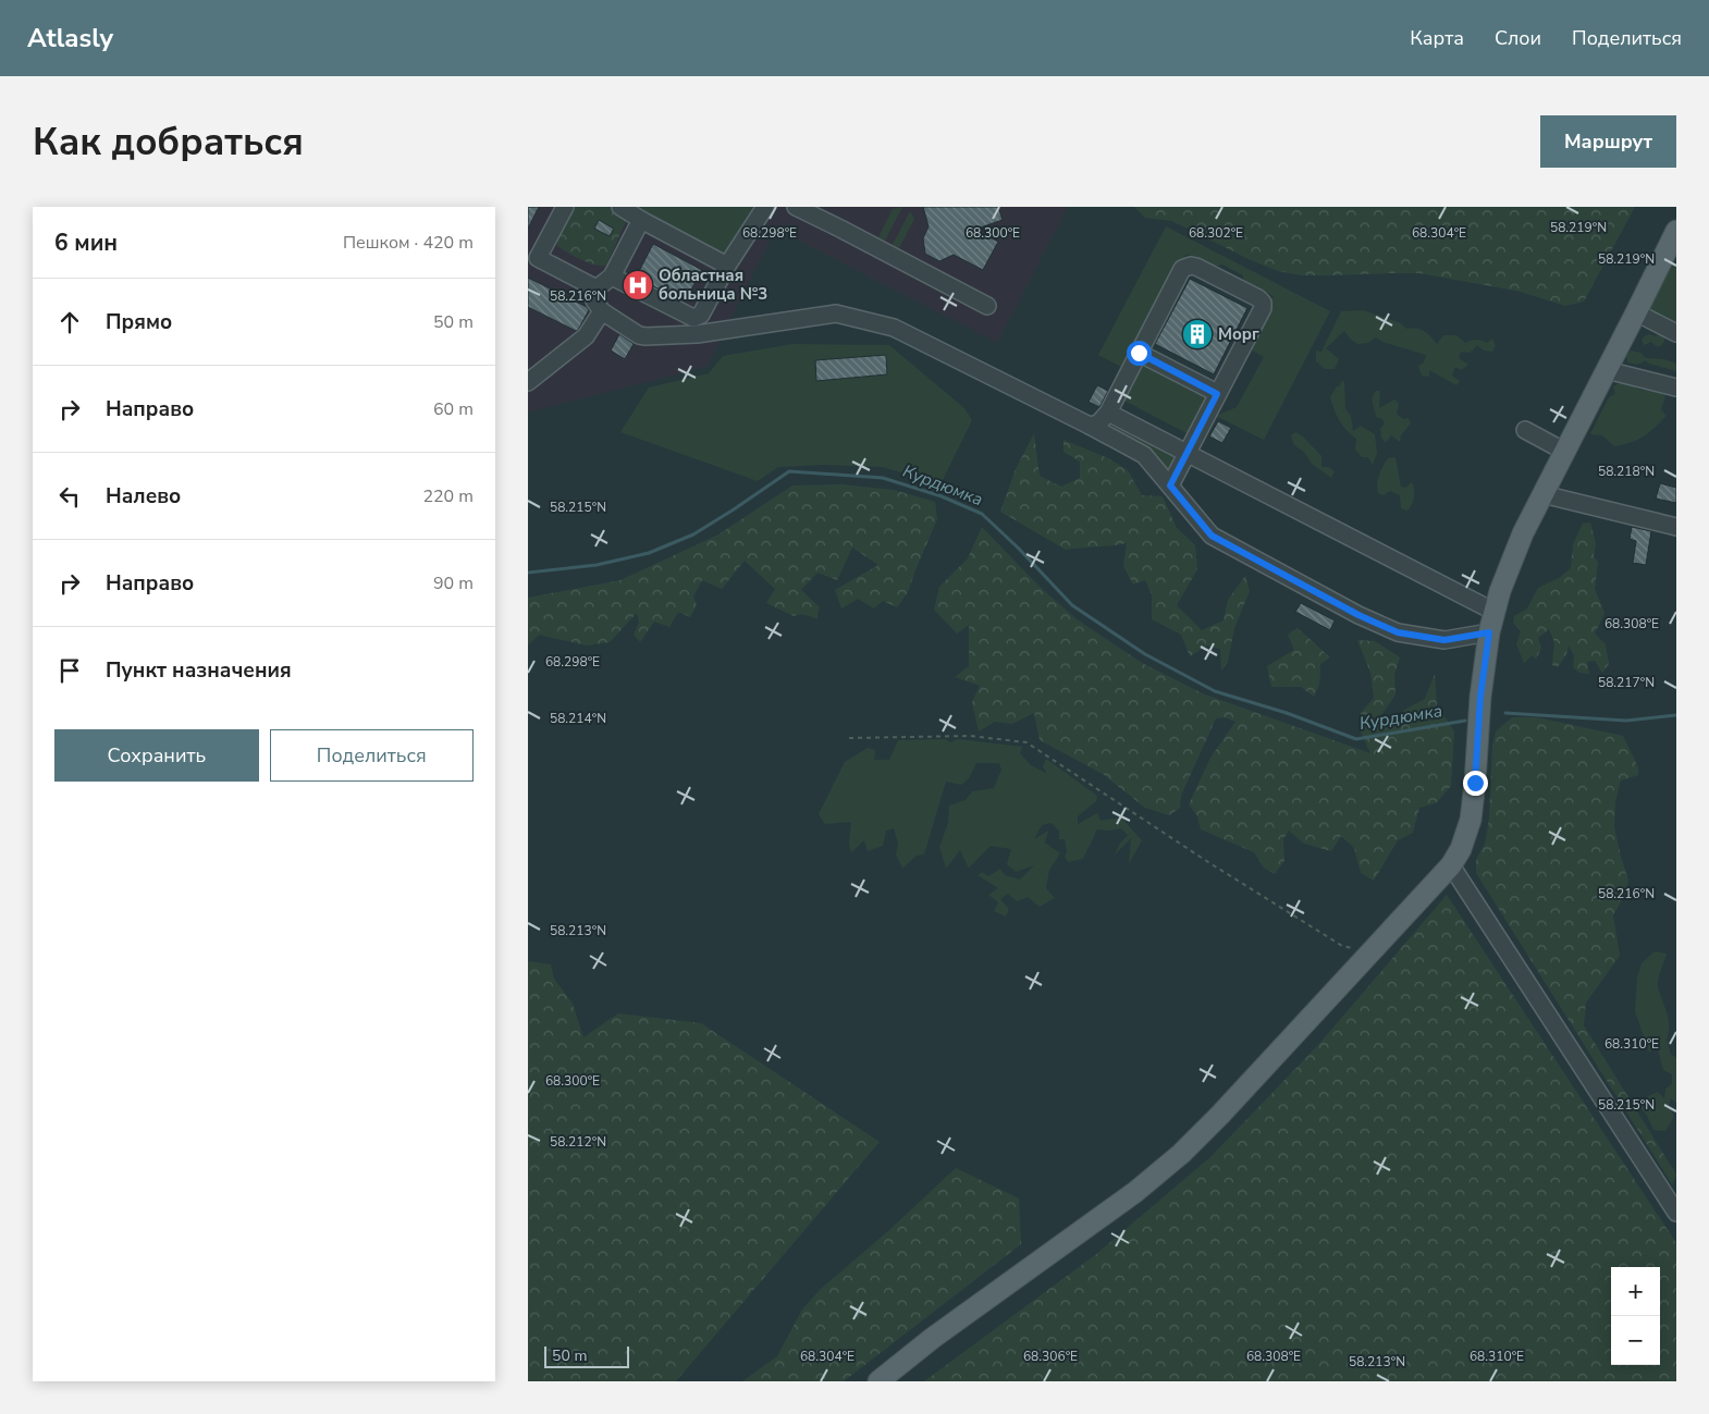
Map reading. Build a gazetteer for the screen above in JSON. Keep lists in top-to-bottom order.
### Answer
{
  "water": ["Курдюмка"],
  "places": {
    "hospital": ["Областная больница №3"],
    "building": ["Морг"]
  },
  "scale_bar": "50 m",
  "page": {
    "header": "Atlasly",
    "nav": ["Карта", "Слои", "Поделиться"],
    "buttons": [
      "Маршрут",
      ["Сохранить", "Поделиться"]
    ],
    "title": "Как добраться",
    "heading": ["6 мин", "Пешком · 420 m"],
    "list": [
      ["Прямо", "50 m"],
      ["Направо", "60 m"],
      ["Налево", "220 m"],
      ["Направо", "90 m"],
      "Пункт назначения"
    ],
    "map_buttons": ["+", "−"],
    "scale": "50 m"
  },
  "coordinates": [
    "58.219°N",
    "68.298°E",
    "68.300°E",
    "68.302°E",
    "68.304°E",
    "58.216°N",
    "58.218°N",
    "58.215°N",
    "68.308°E",
    "58.217°N",
    "58.214°N",
    "58.213°N",
    "68.310°E",
    "58.212°N",
    "68.306°E"
  ]
}
